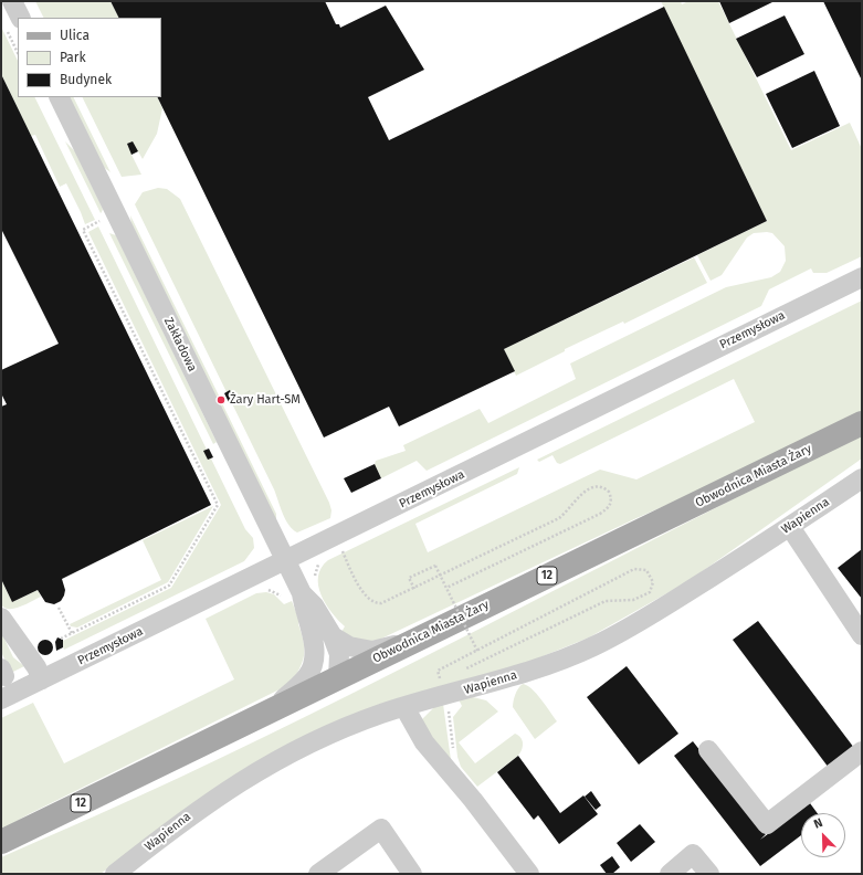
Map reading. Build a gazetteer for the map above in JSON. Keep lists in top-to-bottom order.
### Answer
{
  "streets": {
    "main road": ["Obwodnica Miasta Żary", "12"],
    "street": ["Przemysłowa", "Zakładowa", "Wapienna"]
  },
  "crossings": [
    ["Przemysłowa", "Zakładowa"],
    ["Zakładowa", "Obwodnica Miasta Żary"]
  ],
  "places": ["Żary Hart-SM"],
  "legend": ["Ulica", "Park", "Budynek"],
  "north": "top left"
}
